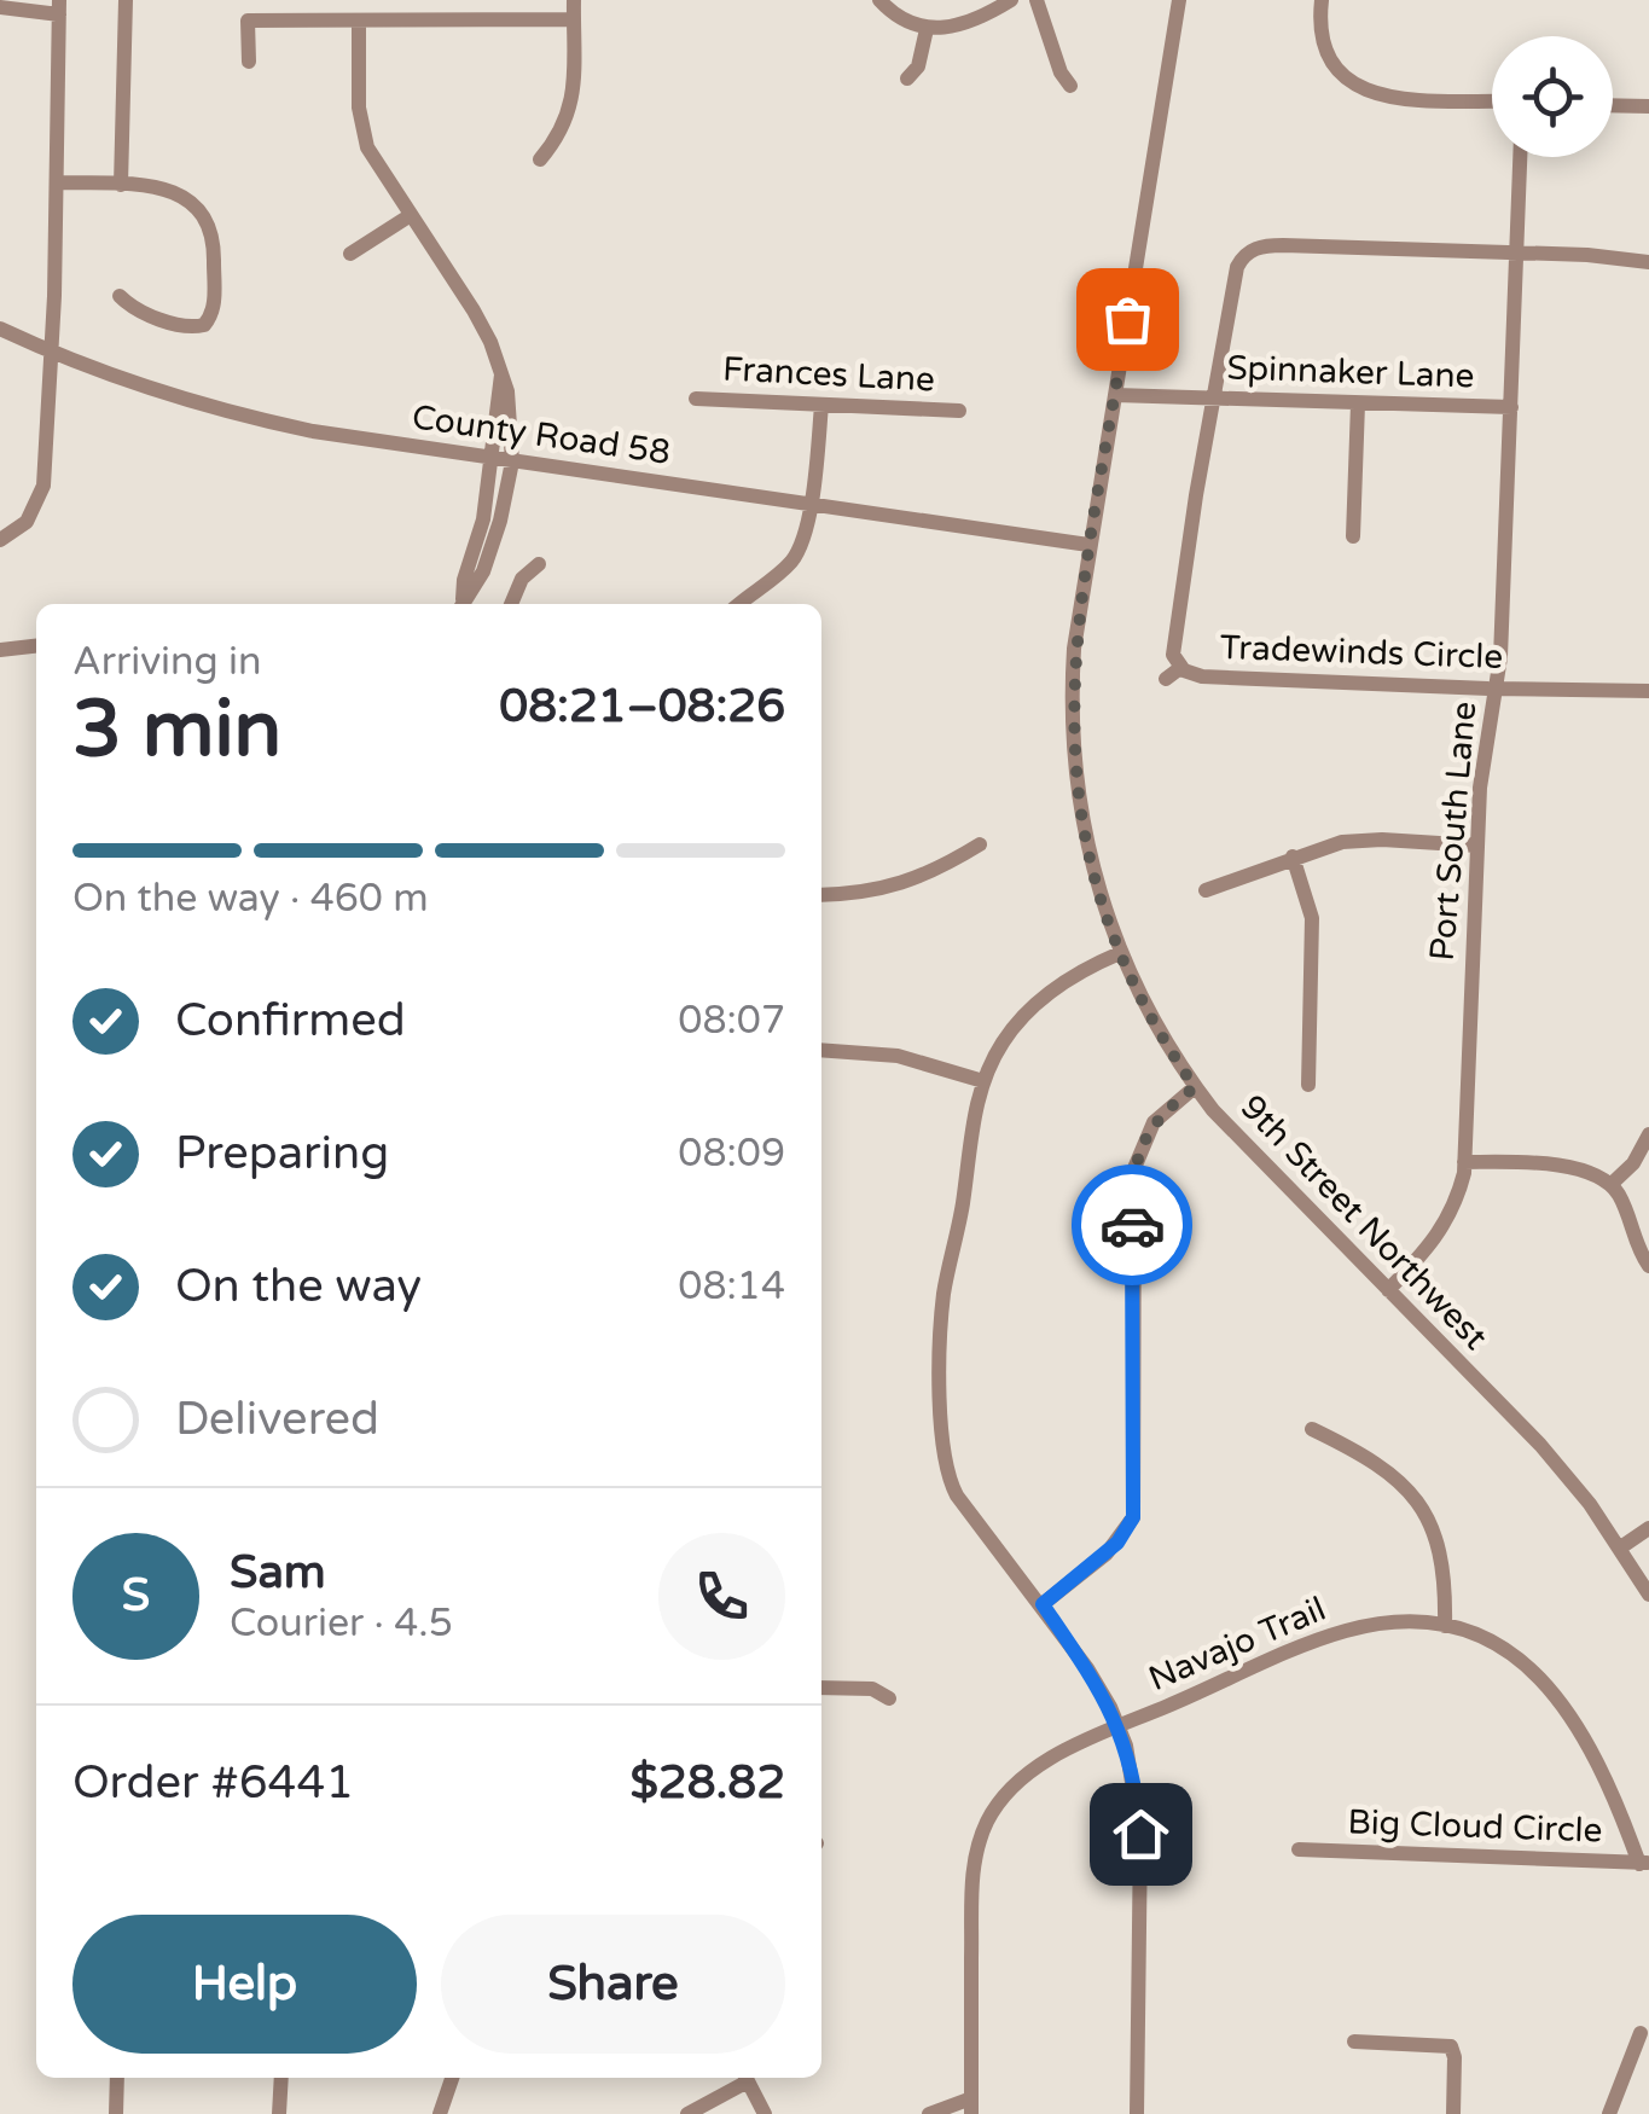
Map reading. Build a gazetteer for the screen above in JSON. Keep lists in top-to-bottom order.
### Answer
{
  "streets": {
    "street": [
      "Spinnaker Lane",
      "Frances Lane",
      "County Road 58",
      "Tradewinds Circle",
      "Port South Lane",
      "9th Street Northwest",
      "Navajo Trail",
      "Big Cloud Circle"
    ]
  },
  "crossings": [
    ["Spinnaker Lane", "Tradewinds Circle"],
    ["Spinnaker Lane", "Port South Lane"],
    ["Spinnaker Lane", "9th Street Northwest"],
    ["County Road 58", "9th Street Northwest"],
    ["Tradewinds Circle", "Port South Lane"],
    ["Port South Lane", "9th Street Northwest"],
    ["Navajo Trail", "Big Cloud Circle"]
  ],
  "page": {
    "heading": ["3 min", "Arriving in", "08:21–08:26"],
    "panel": [
      "Sam",
      "Courier · 4.5",
      "Order #6441",
      "$28.82"
    ],
    "bar": "On the way · 460 m",
    "list": [
      ["Confirmed", "08:07"],
      ["Preparing", "08:09"],
      ["On the way", "08:14"],
      "Delivered"
    ],
    "round": "S",
    "buttons": ["Help", "Share"]
  }
}
